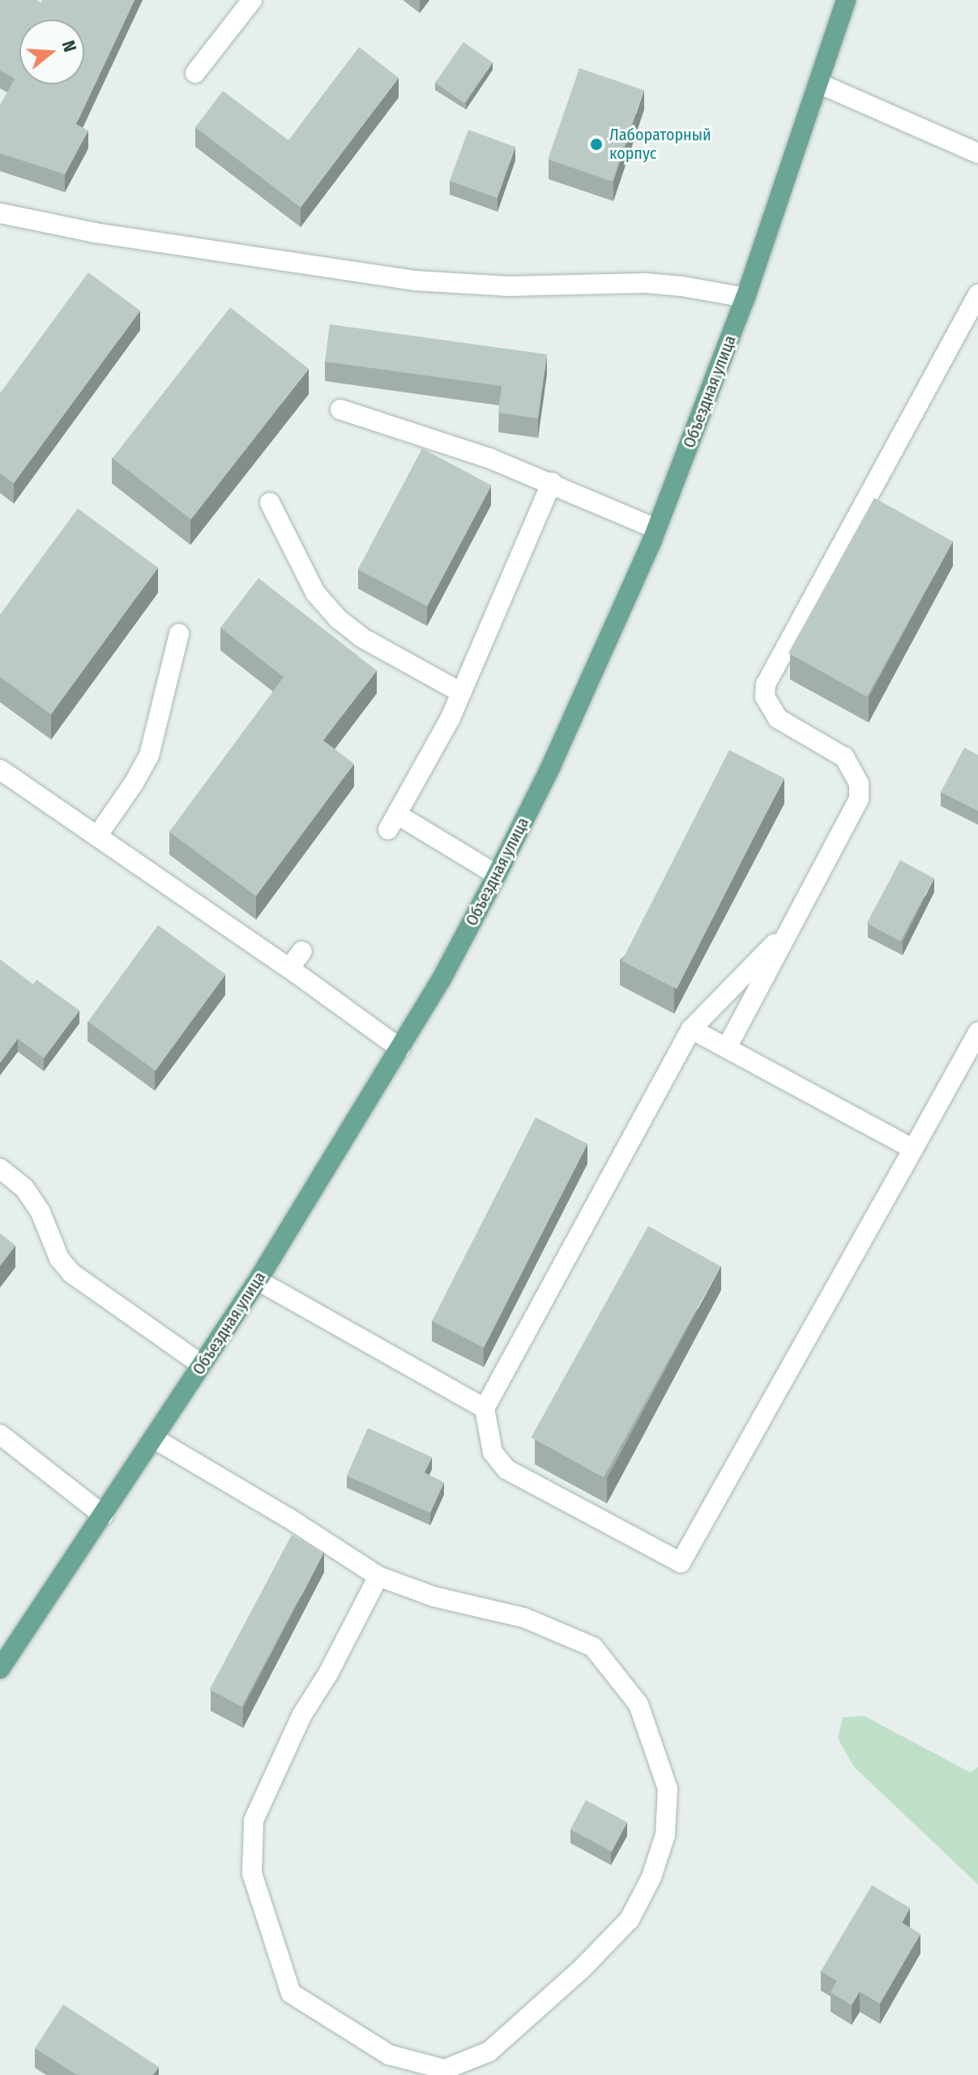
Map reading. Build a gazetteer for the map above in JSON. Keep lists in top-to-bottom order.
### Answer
{
  "streets": {
    "main road": ["Объездная улица"]
  },
  "places": ["Лабораторный корпус"],
  "north": "right"
}
